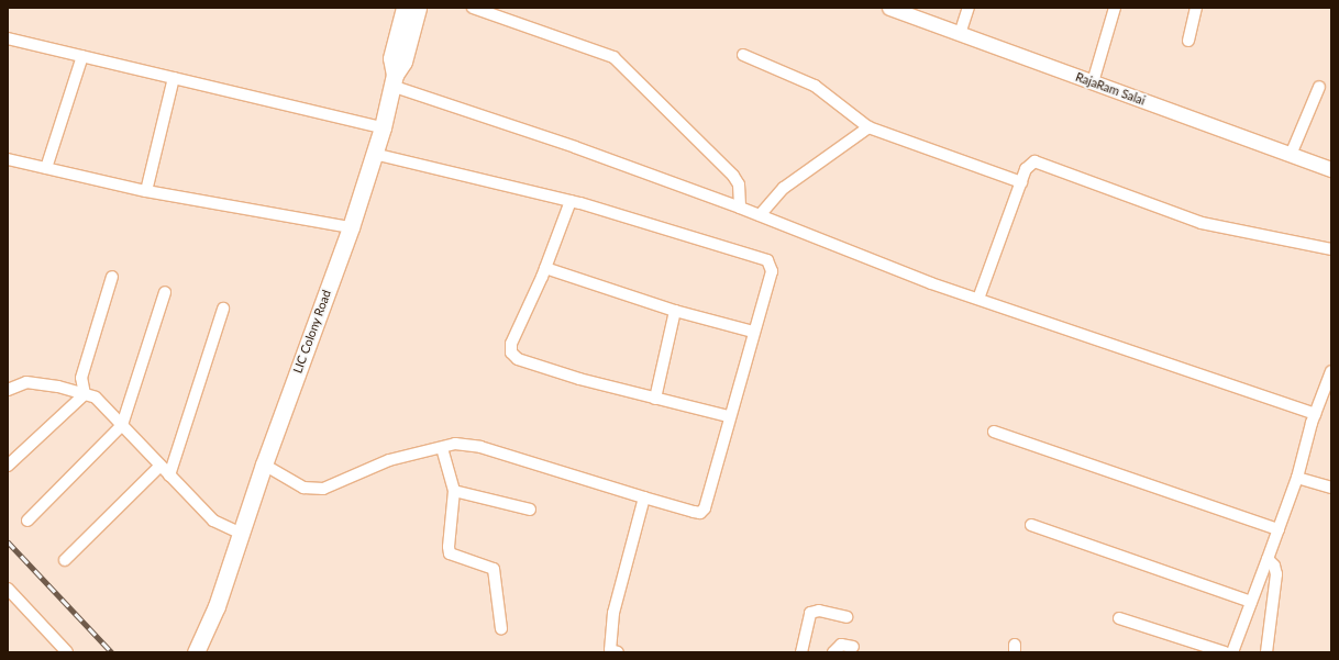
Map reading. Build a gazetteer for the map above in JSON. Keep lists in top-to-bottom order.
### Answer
{
  "streets": {
    "main road": ["LIC Colony Road"],
    "street": ["RajaRam Salai"]
  }
}
